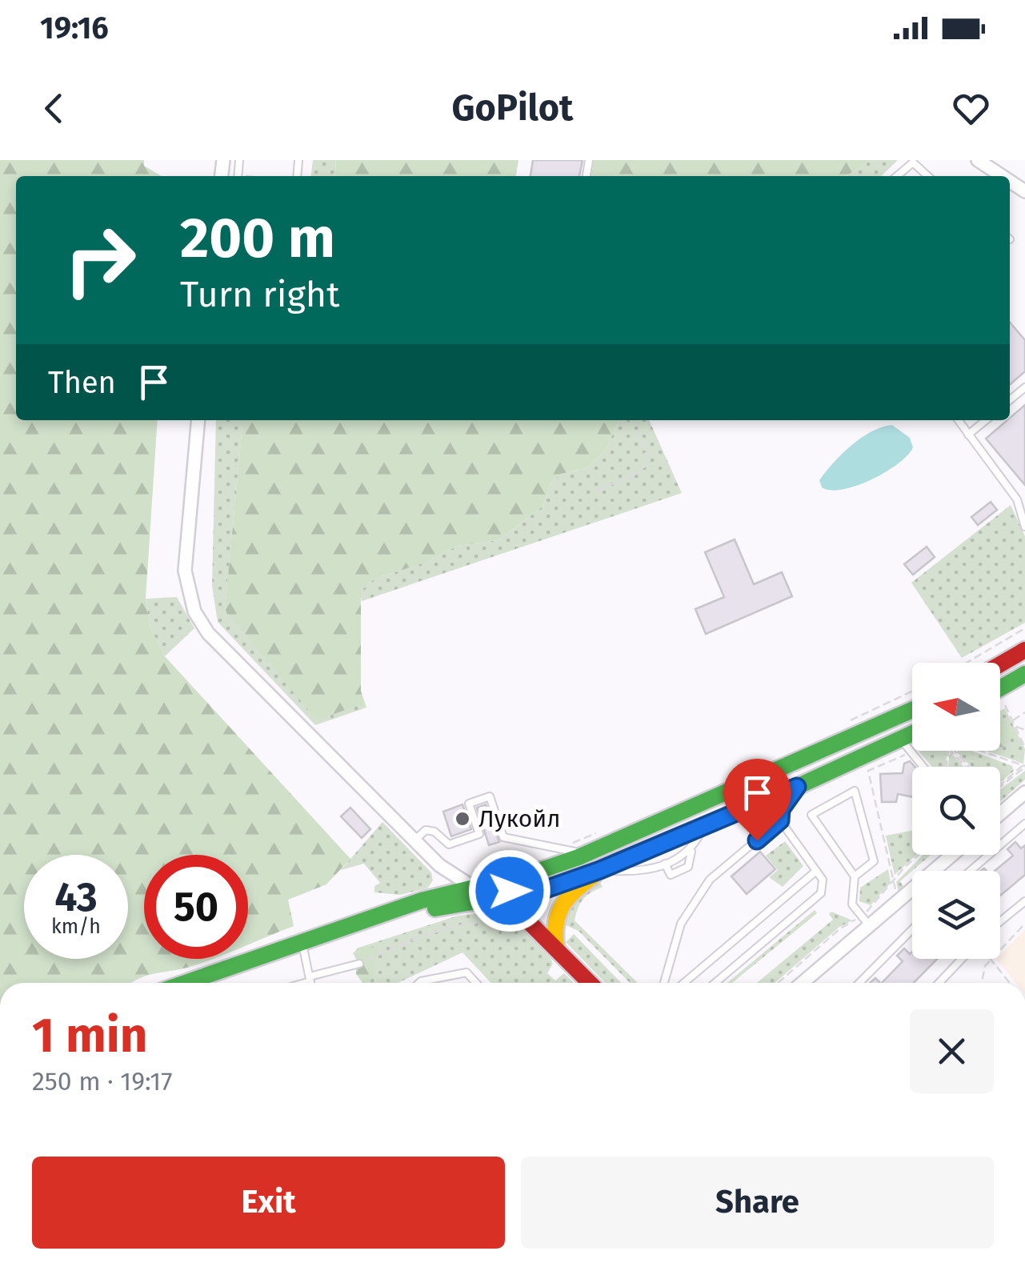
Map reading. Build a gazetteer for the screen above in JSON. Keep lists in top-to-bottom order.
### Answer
{
  "places": ["Лукойл"],
  "north": "left",
  "page": {
    "status": "19:16",
    "header": "GoPilot",
    "turn": ["200 m", "Turn right"],
    "then": "Then",
    "speed": "43 km/h",
    "limit": "50",
    "heading": ["1 min", "250 m · 19:17"],
    "buttons": ["Exit", "Share"]
  }
}
